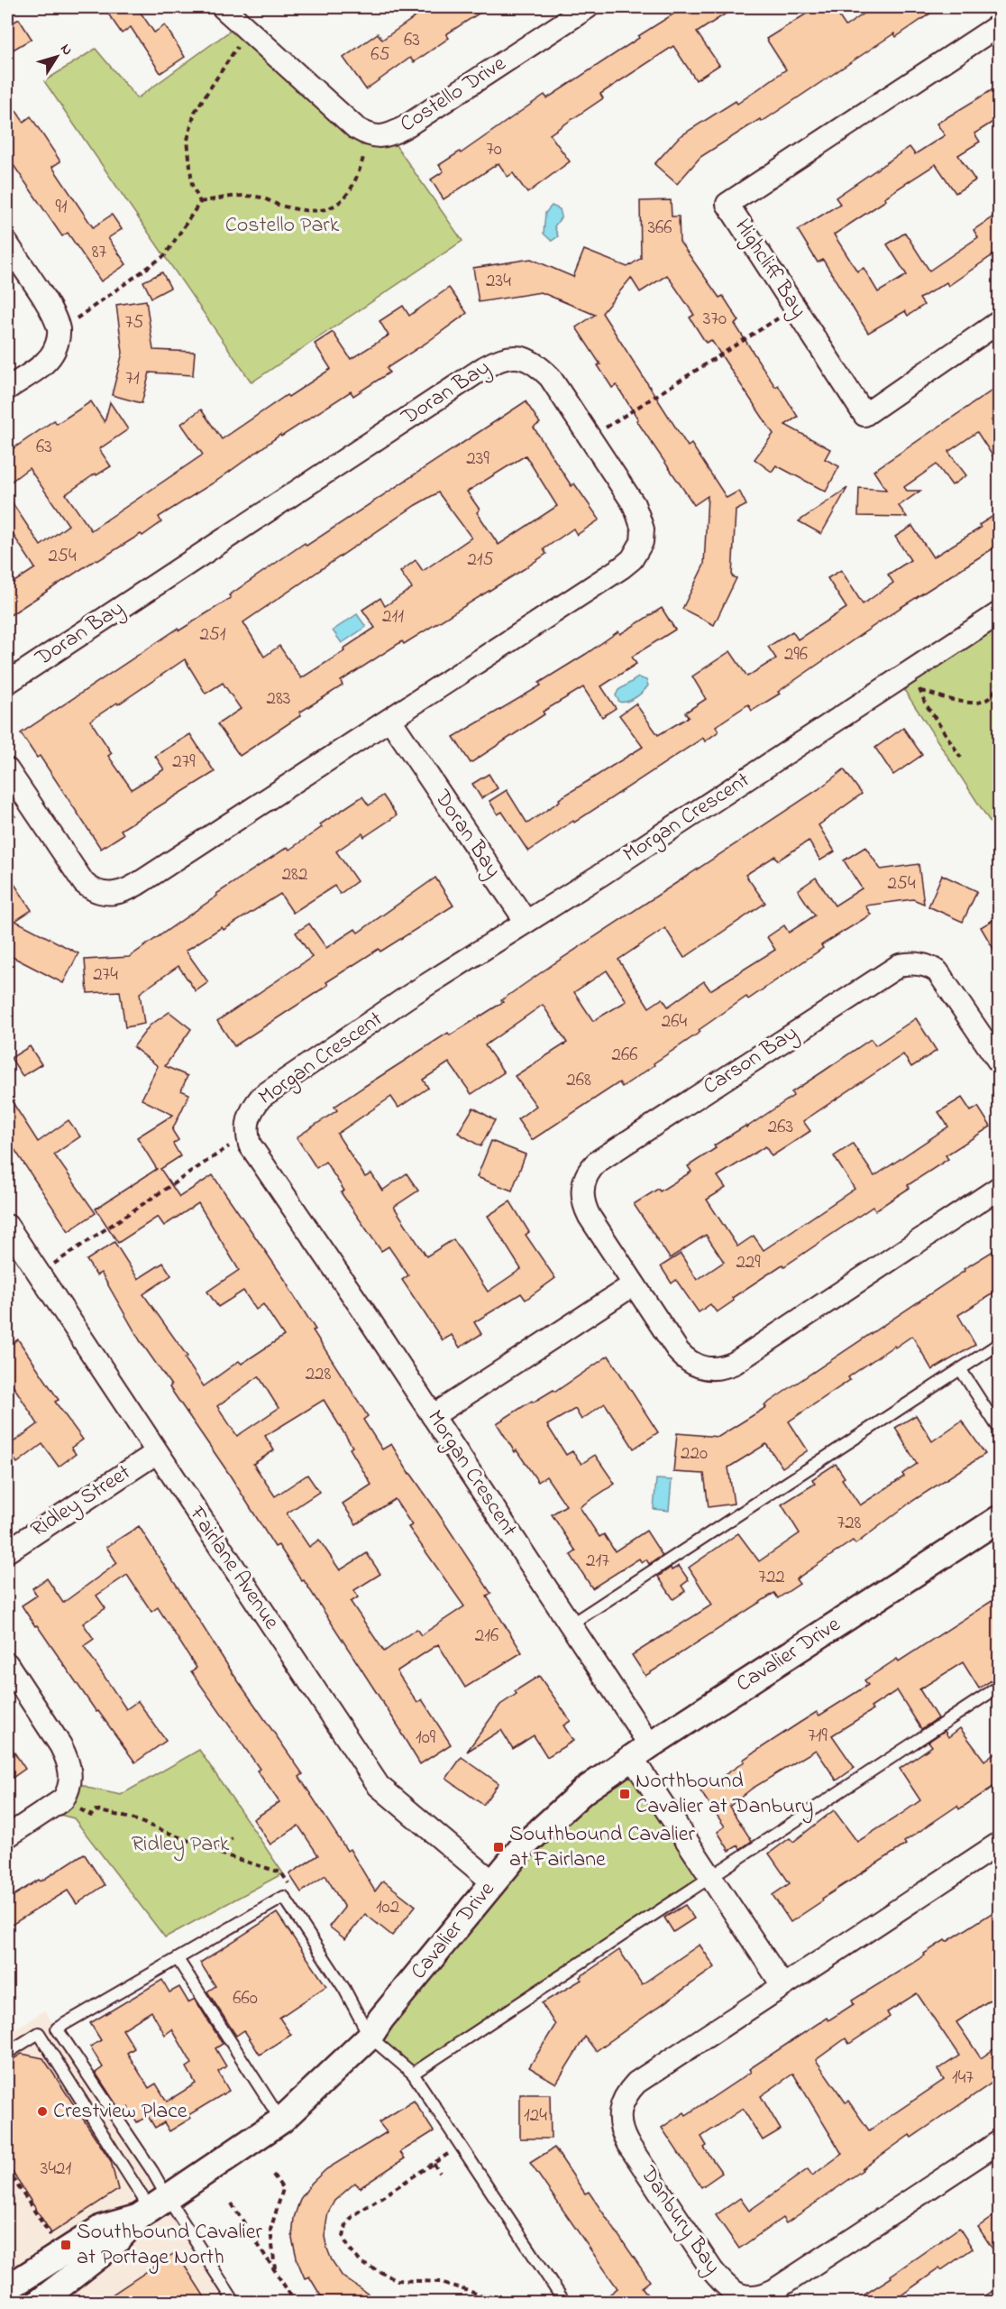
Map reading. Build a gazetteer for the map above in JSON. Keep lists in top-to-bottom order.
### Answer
{
  "streets": {
    "street": [
      "Costello Drive",
      "Highcliff Bay",
      "Doran Bay",
      "Morgan Crescent",
      "Carson Bay",
      "Ridley Street",
      "Fairlane Avenue",
      "Cavalier Drive",
      "Danbury Bay"
    ]
  },
  "crossings": [
    ["Doran Bay", "Morgan Crescent"],
    ["Morgan Crescent", "Cavalier Drive"],
    ["Ridley Street", "Fairlane Avenue"],
    ["Fairlane Avenue", "Cavalier Drive"]
  ],
  "parks": ["Costello Park", "Ridley Park"],
  "places": {
    "transit": ["Northbound Cavalier at Danbury", "Southbound Cavalier at Fairlane", "Southbound Cavalier at Portage North"],
    "other": ["Crestview Place"]
  },
  "house_numbers": [
    "63",
    "65",
    "70",
    "91",
    "366",
    "87",
    "234",
    "370",
    "75",
    "71",
    "63",
    "239",
    "254",
    "215",
    "211",
    "251",
    "296",
    "283",
    "279",
    "282",
    "254",
    "274",
    "264",
    "266",
    "268",
    "263",
    "229",
    "228",
    "220",
    "728",
    "217",
    "722",
    "216",
    "719",
    "109",
    "102",
    "660",
    "147",
    "124",
    "3421"
  ],
  "north": "top right"
}
